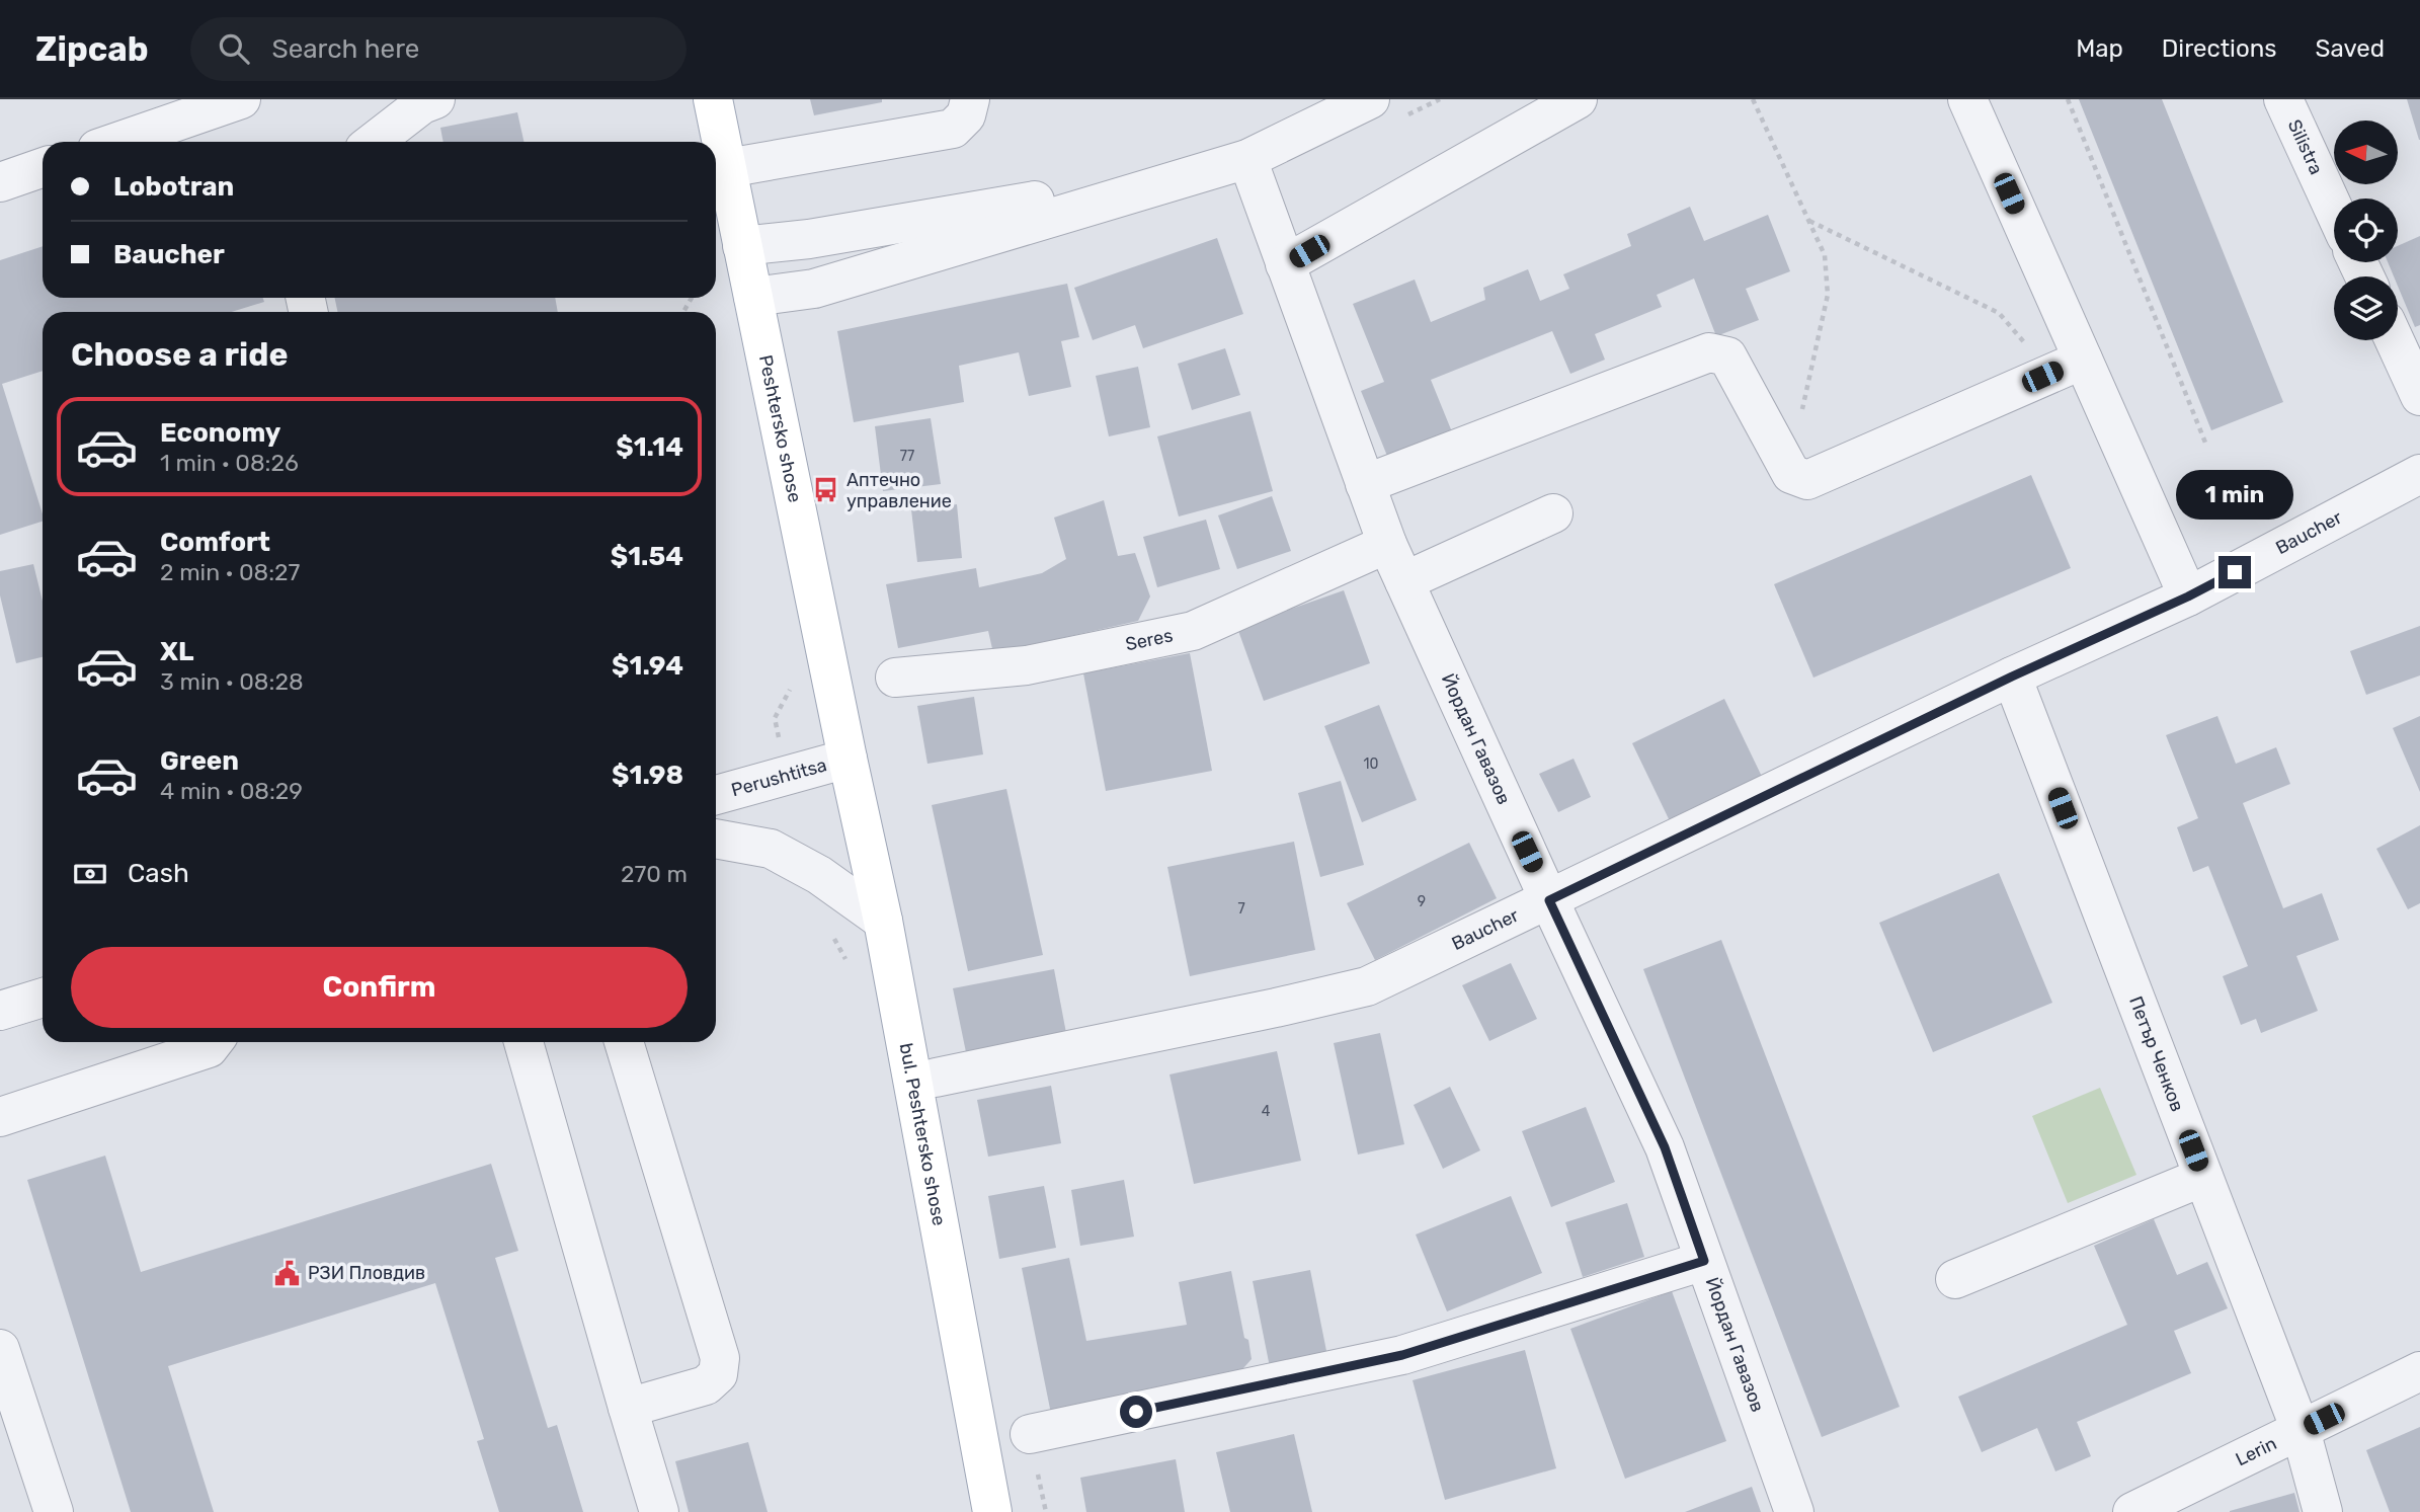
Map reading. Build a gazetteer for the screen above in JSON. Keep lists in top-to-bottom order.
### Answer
{
  "streets": {
    "main road": ["Peshtersko shose", "bul. Peshtersko shose"],
    "street": [
      "Silistra",
      "Baucher",
      "Seres",
      "Йордан Гавазов",
      "Perushtitsa",
      "Петър Ченков",
      "Lerin"
    ]
  },
  "crossings": [
    ["Peshtersko shose", "Perushtitsa"],
    ["Peshtersko shose", "bul. Peshtersko shose"],
    ["Baucher", "Йордан Гавазов"],
    ["Baucher", "Петър Ченков"],
    ["Seres", "Йордан Гавазов"],
    ["Perushtitsa", "bul. Peshtersko shose"],
    ["Петър Ченков", "Lerin"]
  ],
  "places": {
    "bus stop": ["Аптечно управление"],
    "public building": ["РЗИ Пловдив"]
  },
  "house_numbers": [
    "77",
    "10",
    "9",
    "7",
    "4"
  ],
  "north": "left",
  "page": {
    "header": "Zipcab",
    "search": "Search here",
    "nav": ["Map", "Directions", "Saved"],
    "banner": ["Lobotran", "Baucher"],
    "heading": "Choose a ride",
    "list": [
      {
        "name": "Economy",
        "note": "1 min · 08:26",
        "value": "$1.14"
      },
      {
        "name": "Comfort",
        "note": "2 min · 08:27",
        "value": "$1.54"
      },
      {
        "name": "XL",
        "note": "3 min · 08:28",
        "value": "$1.94"
      },
      {
        "name": "Green",
        "note": "4 min · 08:29",
        "value": "$1.98"
      }
    ],
    "bubble": "1 min",
    "pay": ["Cash", "270 m"],
    "buttons": "Confirm"
  }
}
